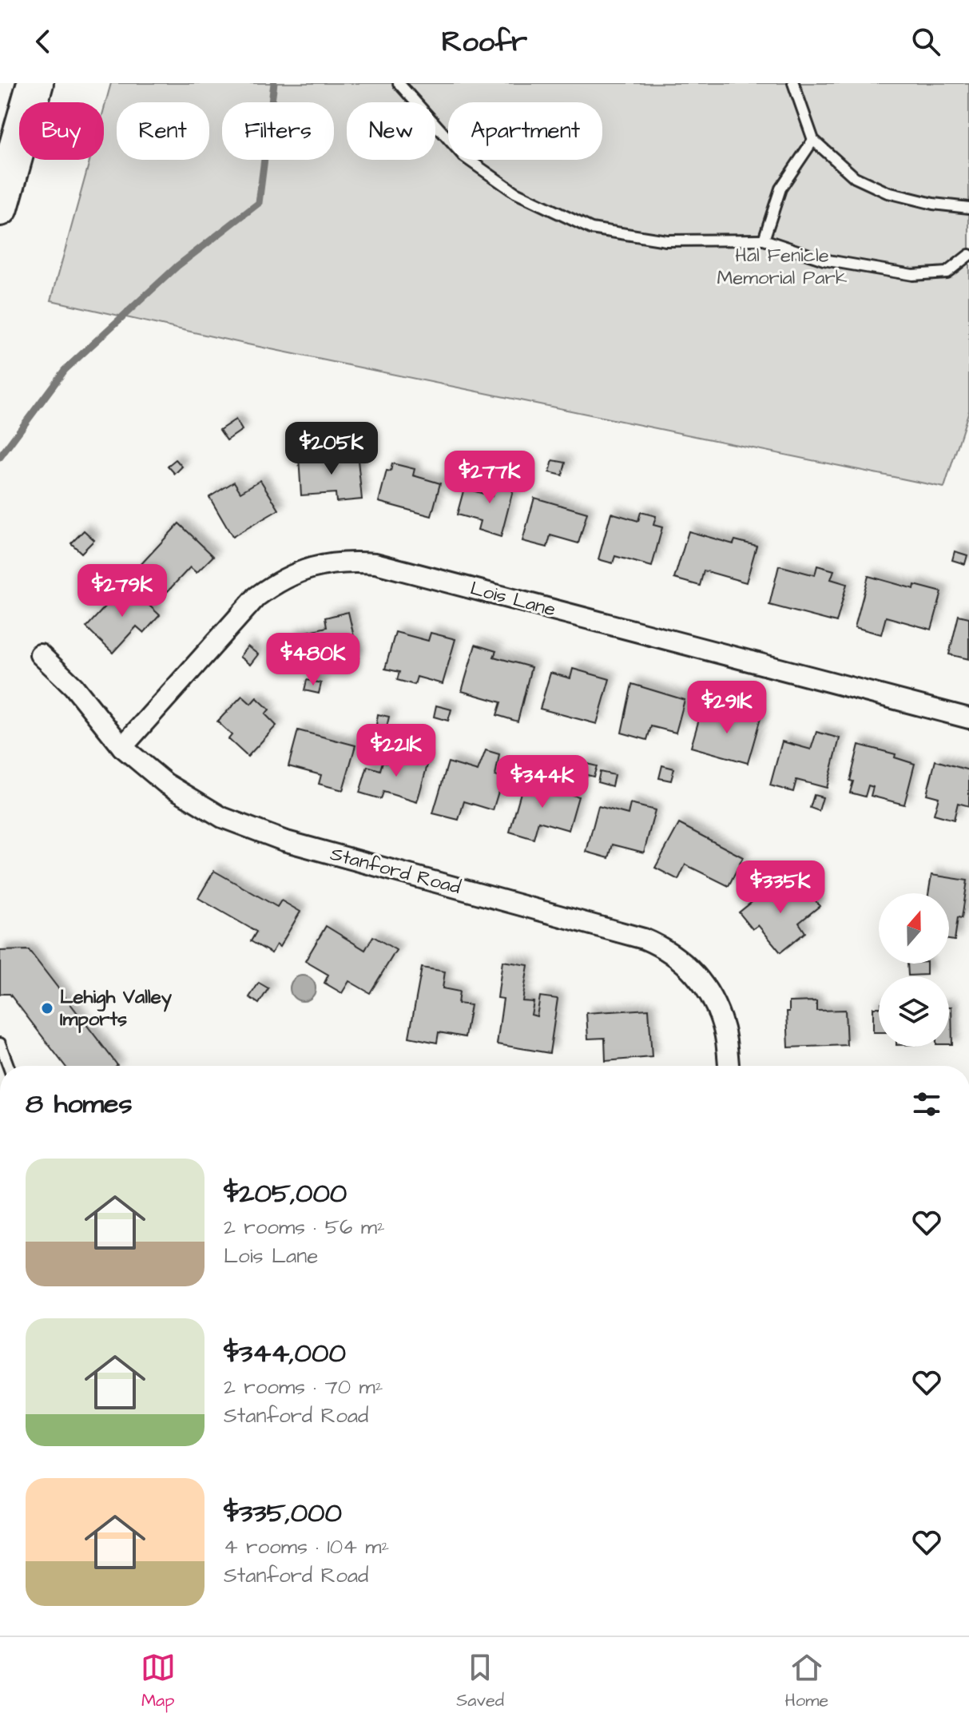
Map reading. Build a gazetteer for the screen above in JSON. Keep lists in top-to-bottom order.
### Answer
{
  "streets": {
    "street": ["Lois Lane", "Stanford Road"]
  },
  "crossings": [
    ["Lois Lane", "Stanford Road"]
  ],
  "parks": ["Hal Fenicle Memorial Park"],
  "places": ["Lehigh Valley Imports"],
  "north": "top",
  "page": {
    "header": "Roofr",
    "chip": [
      "Buy",
      "Rent",
      "Filters",
      "New",
      "Apartment"
    ],
    "price": [
      "$205K",
      "$277K",
      "$279K",
      "$480K",
      "$291K",
      "$221K",
      "$344K",
      "$335K"
    ],
    "heading": "8 homes",
    "list": [
      {
        "name": "$205,000",
        "note": "2 rooms · 56 m² · Lois Lane"
      },
      {
        "name": "$344,000",
        "note": "2 rooms · 70 m² · Stanford Road"
      },
      {
        "name": "$335,000",
        "note": "4 rooms · 104 m² · Stanford Road"
      }
    ],
    "tabs": ["Map", "Saved", "Home"]
  }
}
